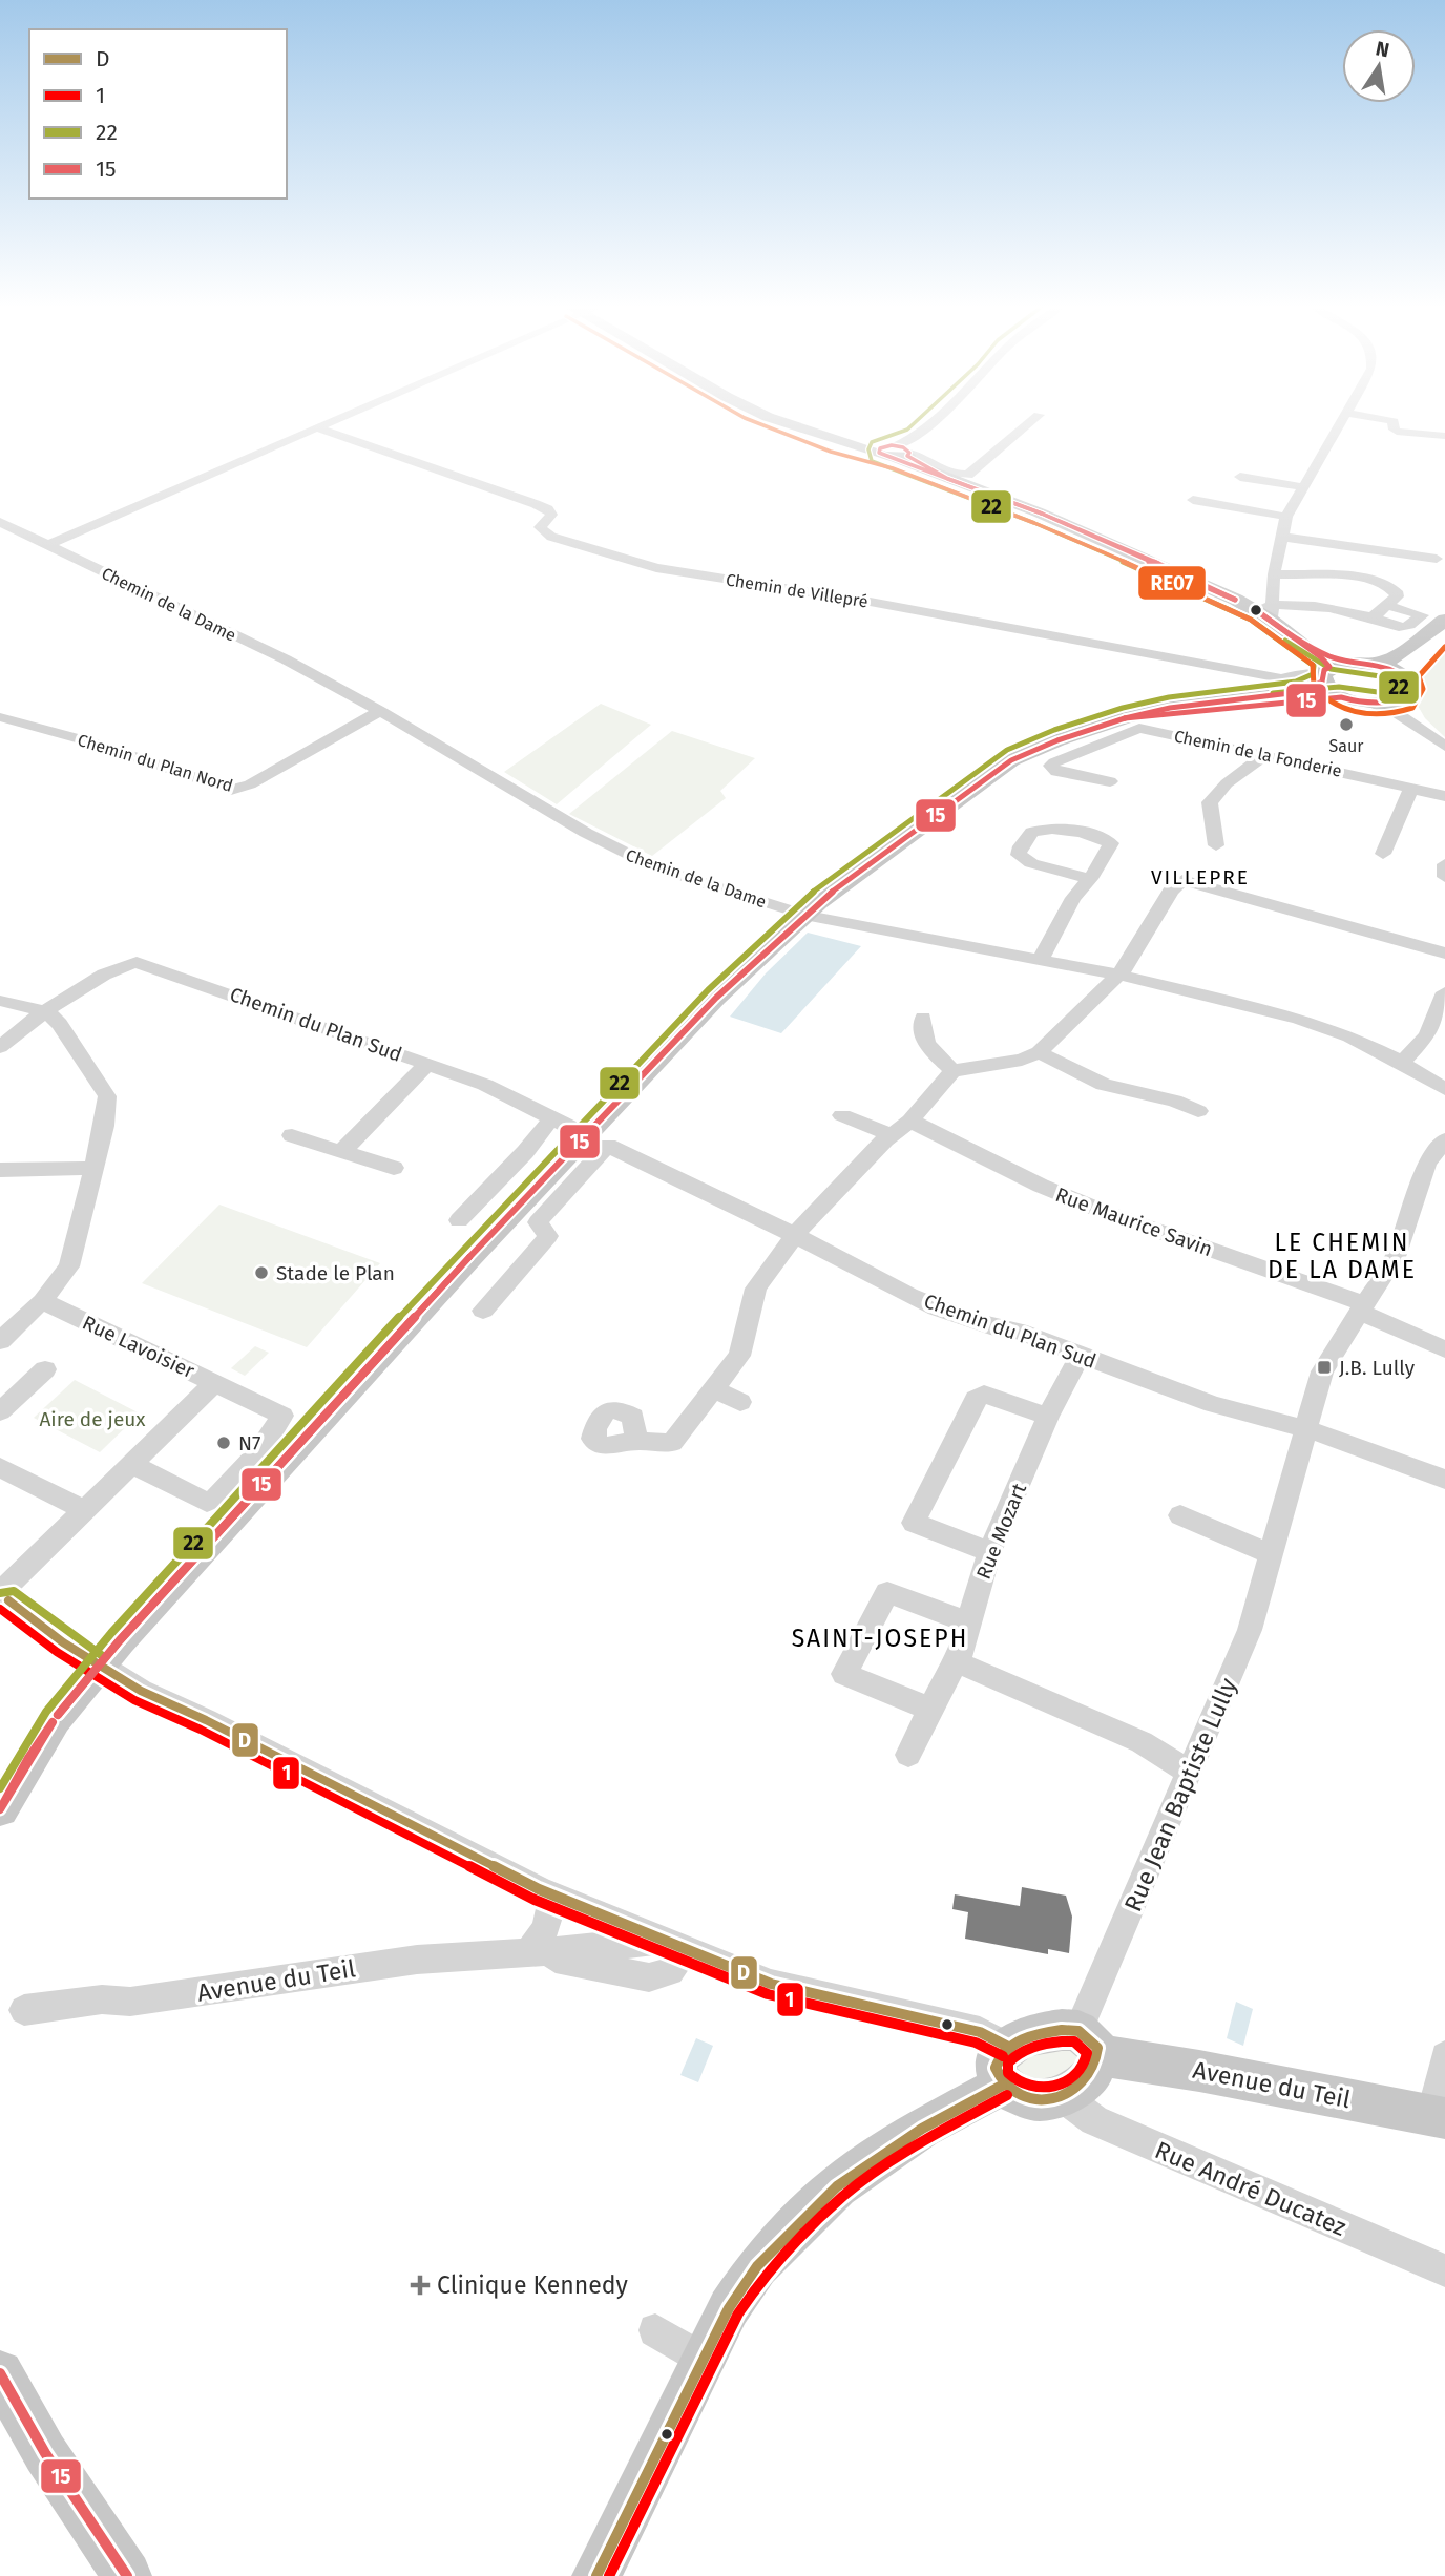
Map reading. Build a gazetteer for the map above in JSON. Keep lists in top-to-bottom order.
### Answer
{
  "streets": {
    "main road": ["Avenue du Teil"],
    "street": [
      "Chemin de Villepré",
      "Chemin de la Dame",
      "Chemin de la Fonderie",
      "Chemin du Plan Nord",
      "Chemin du Plan Sud",
      "Rue Maurice Savin",
      "Rue Lavoisier",
      "Rue Mozart",
      "Rue Jean Baptiste Lully",
      "Rue André Ducatez"
    ]
  },
  "crossings": [
    ["Chemin de la Dame", "Chemin du Plan Nord"],
    ["Chemin du Plan Sud", "Rue Mozart"],
    ["Chemin du Plan Sud", "Rue Jean Baptiste Lully"],
    ["Rue Maurice Savin", "Rue Jean Baptiste Lully"],
    ["Rue Jean Baptiste Lully", "Avenue du Teil"],
    ["Rue Jean Baptiste Lully", "Rue André Ducatez"],
    ["Avenue du Teil", "Rue André Ducatez"]
  ],
  "districts": ["VILLEPRE", "LE CHEMIN DE LA DAME", "SAINT-JOSEPH"],
  "parks": ["Aire de jeux"],
  "places": {
    "other": ["Saur", "Stade le Plan", "N7"],
    "transit": ["J.B. Lully"],
    "health": ["Clinique Kennedy"]
  },
  "lines": [
    "transit line 22",
    "transit line RE07",
    "transit line 15",
    "transit line D",
    "transit line 1"
  ],
  "legend": [
    "D",
    "1",
    "22",
    "15"
  ],
  "north": "top"
}
